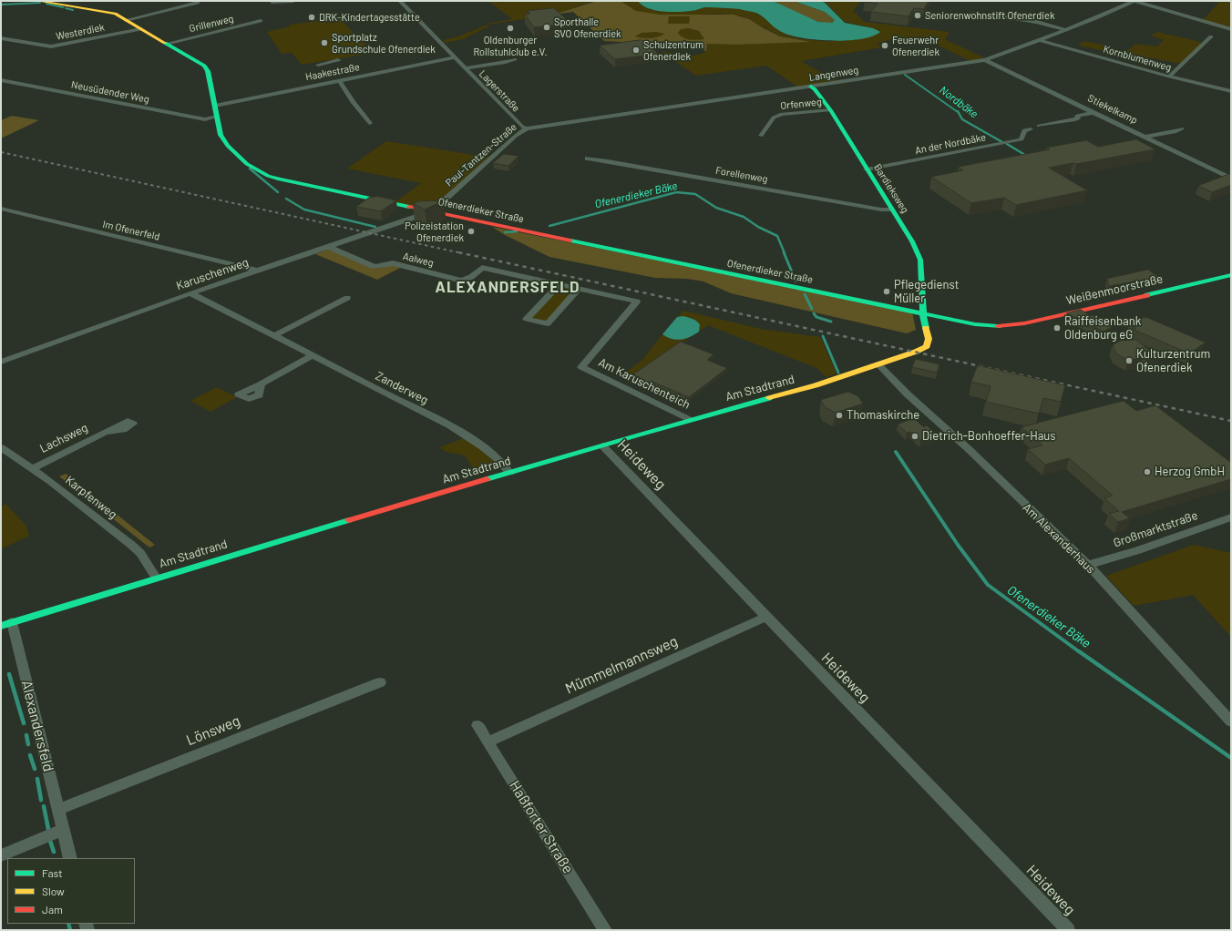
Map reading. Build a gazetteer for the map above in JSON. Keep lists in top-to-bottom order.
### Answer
{
  "streets": {
    "street": [
      "Grillenweg",
      "Westerdiek",
      "Kornblumenweg",
      "Haakestraße",
      "Langenweg",
      "Lagerstraße",
      "Neusüdender Weg",
      "Orfenweg",
      "Stiekelkamp",
      "An der Nordbäke",
      "Paul-Tantzen-Straße",
      "Forellenweg",
      "Bardieksweg",
      "Ofenerdieker Straße",
      "Im Ofenerfeld",
      "Aalweg",
      "Karuschenweg",
      "Weißenmoorstraße",
      "Am Karuschenteich",
      "Zanderweg",
      "Am Stadtrand",
      "Lachsweg",
      "Heideweg",
      "Karpfenweg",
      "Großmarktstraße",
      "Am Alexanderhaus",
      "Mümmelmannsweg",
      "Alexandersfeld",
      "Lönsweg",
      "Haßforter Straße"
    ]
  },
  "crossings": [
    ["Grillenweg", "Ofenerdieker Straße"],
    ["Westerdiek", "Ofenerdieker Straße"],
    ["Kornblumenweg", "Langenweg"],
    ["Haakestraße", "Lagerstraße"],
    ["Haakestraße", "Ofenerdieker Straße"],
    ["Langenweg", "Lagerstraße"],
    ["Langenweg", "Stiekelkamp"],
    ["Langenweg", "Paul-Tantzen-Straße"],
    ["Langenweg", "Bardieksweg"],
    ["Lagerstraße", "Paul-Tantzen-Straße"],
    ["Neusüdender Weg", "Ofenerdieker Straße"],
    ["Orfenweg", "Bardieksweg"],
    ["An der Nordbäke", "Bardieksweg"],
    ["Paul-Tantzen-Straße", "Ofenerdieker Straße"],
    ["Paul-Tantzen-Straße", "Karuschenweg"],
    ["Forellenweg", "Bardieksweg"],
    ["Bardieksweg", "Ofenerdieker Straße"],
    ["Bardieksweg", "Am Stadtrand"],
    ["Ofenerdieker Straße", "Karuschenweg"],
    ["Ofenerdieker Straße", "Weißenmoorstraße"],
    ["Ofenerdieker Straße", "Am Stadtrand"],
    ["Im Ofenerfeld", "Karuschenweg"],
    ["Aalweg", "Karuschenweg"],
    ["Aalweg", "Am Karuschenteich"],
    ["Karuschenweg", "Zanderweg"],
    ["Am Karuschenteich", "Am Stadtrand"],
    ["Zanderweg", "Am Stadtrand"],
    ["Am Stadtrand", "Heideweg"],
    ["Am Stadtrand", "Karpfenweg"],
    ["Am Stadtrand", "Am Alexanderhaus"],
    ["Am Stadtrand", "Alexandersfeld"],
    ["Lachsweg", "Karpfenweg"],
    ["Heideweg", "Mümmelmannsweg"],
    ["Großmarktstraße", "Am Alexanderhaus"],
    ["Mümmelmannsweg", "Haßforter Straße"],
    ["Alexandersfeld", "Lönsweg"]
  ],
  "districts": ["ALEXANDERSFELD"],
  "water": ["Nordbäke", "Ofenerdieker Bäke"],
  "places": [
    "Seniorenwohnstift Ofenerdiek",
    "DRK-Kindertagesstätte",
    "Sporthalle SVO Ofenerdiek",
    "Oldenburger Rollstuhlclub e.V.",
    "Sportplatz Grundschule Ofenerdiek",
    "Feuerwehr Ofenerdiek",
    "Schulzentrum Ofenerdiek",
    "Polizeistation Ofenerdiek",
    "Pflegedienst Müller",
    "Raiffeisenbank Oldenburg eG",
    "Kulturzentrum Ofenerdiek",
    "Thomaskirche",
    "Dietrich-Bonhoeffer-Haus",
    "Herzog GmbH"
  ],
  "legend": ["Fast", "Slow", "Jam"]
}
